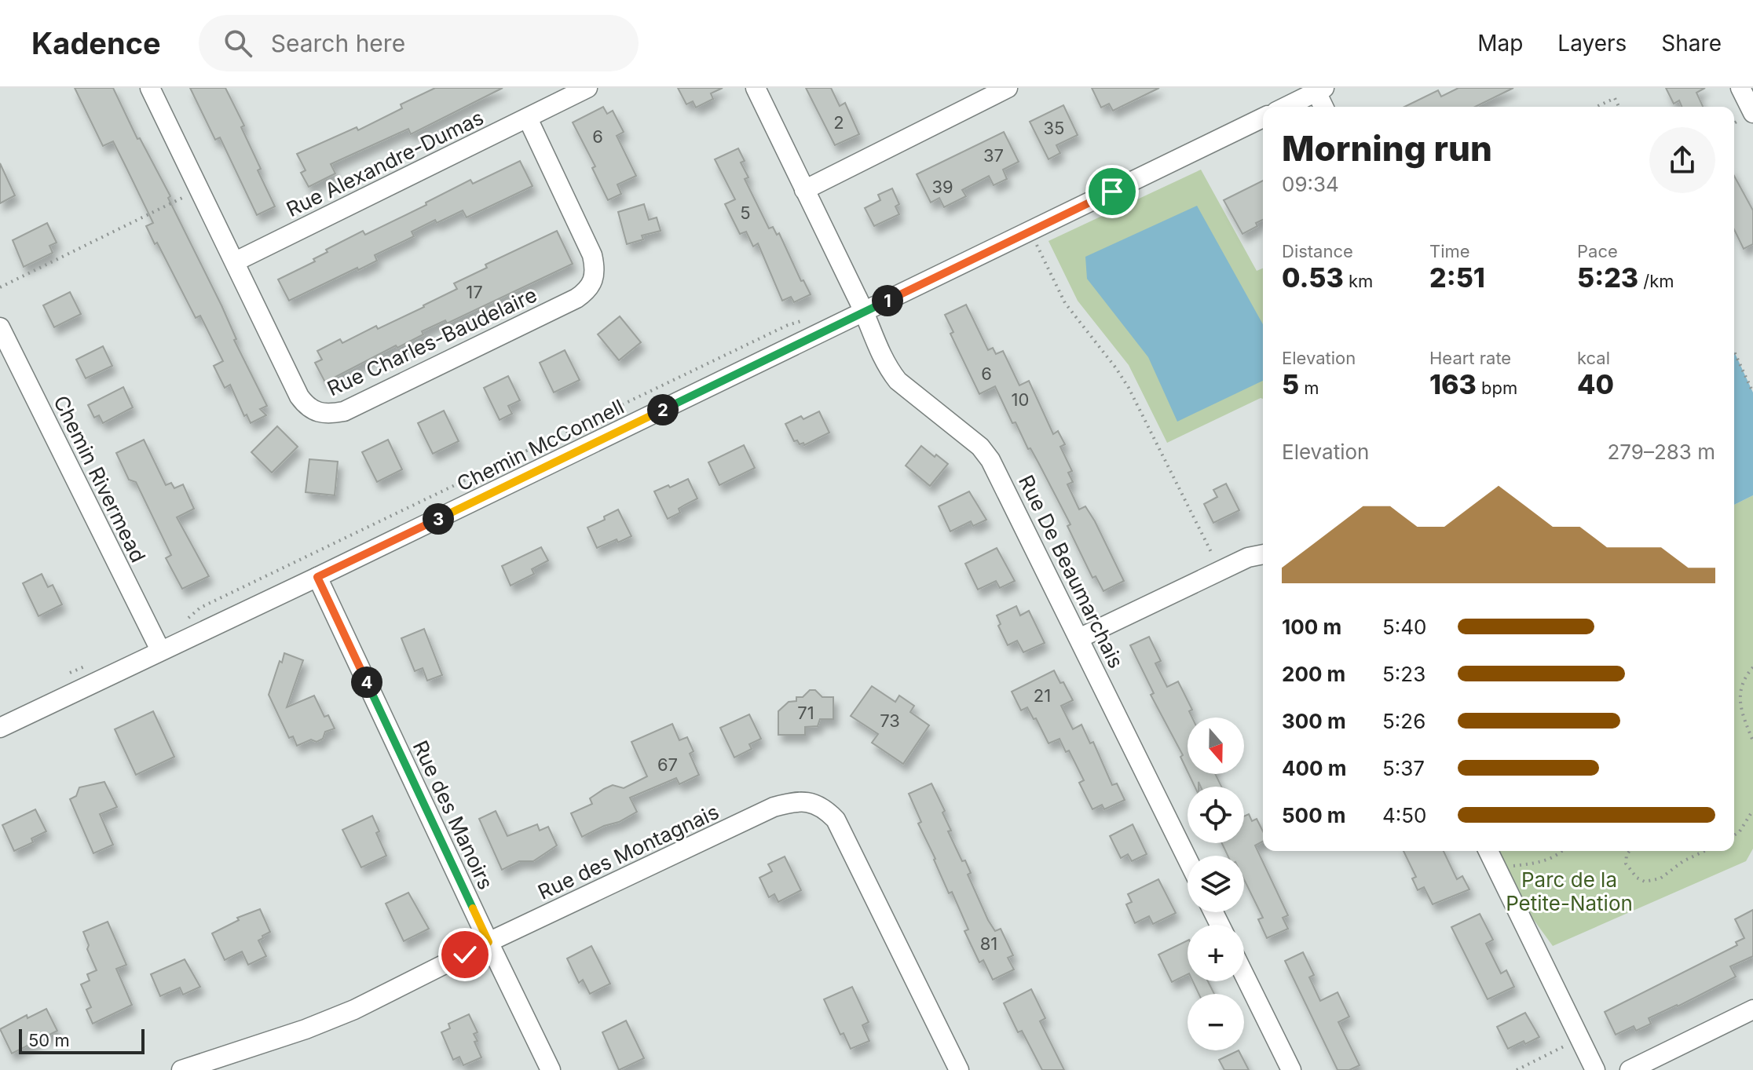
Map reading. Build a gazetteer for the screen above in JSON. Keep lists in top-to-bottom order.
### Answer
{
  "streets": {
    "street": [
      "Rue Alexandre-Dumas",
      "Rue Charles-Baudelaire",
      "Chemin McConnell",
      "Chemin Rivermead",
      "Rue De Beaumarchais",
      "Rue des Manoirs",
      "Rue des Montagnais"
    ]
  },
  "crossings": [
    ["Rue Alexandre-Dumas", "Rue Charles-Baudelaire"],
    ["Chemin McConnell", "Chemin Rivermead"],
    ["Chemin McConnell", "Rue De Beaumarchais"],
    ["Chemin McConnell", "Rue des Manoirs"],
    ["Rue des Manoirs", "Rue des Montagnais"]
  ],
  "parks": ["Parc de la Petite-Nation"],
  "house_numbers": [
    "2",
    "35",
    "6",
    "37",
    "39",
    "5",
    "17",
    "6",
    "10",
    "21",
    "71",
    "73",
    "67",
    "81"
  ],
  "scale_bar": "50 m",
  "north": "bottom",
  "page": {
    "header": "Kadence",
    "search": "Search here",
    "nav": ["Map", "Layers", "Share"],
    "heading": ["Morning run", "09:34"],
    "stats": [
      ["Distance", "0.53 km"],
      ["Time", "2:51"],
      ["Pace", "5:23 /km"],
      ["Elevation", "5 m"],
      ["Heart rate", "163 bpm"],
      ["kcal", "40"]
    ],
    "pins": [
      "1",
      "2",
      "3",
      "4"
    ],
    "chart": ["Elevation", "279–283 m"],
    "list": [
      {
        "name": "100 m",
        "note": "5:40"
      },
      {
        "name": "200 m",
        "note": "5:23"
      },
      {
        "name": "300 m",
        "note": "5:26"
      },
      {
        "name": "400 m",
        "note": "5:37"
      },
      {
        "name": "500 m",
        "note": "4:50"
      }
    ],
    "map_buttons": ["+", "−"],
    "scale": "50 m"
  }
}
